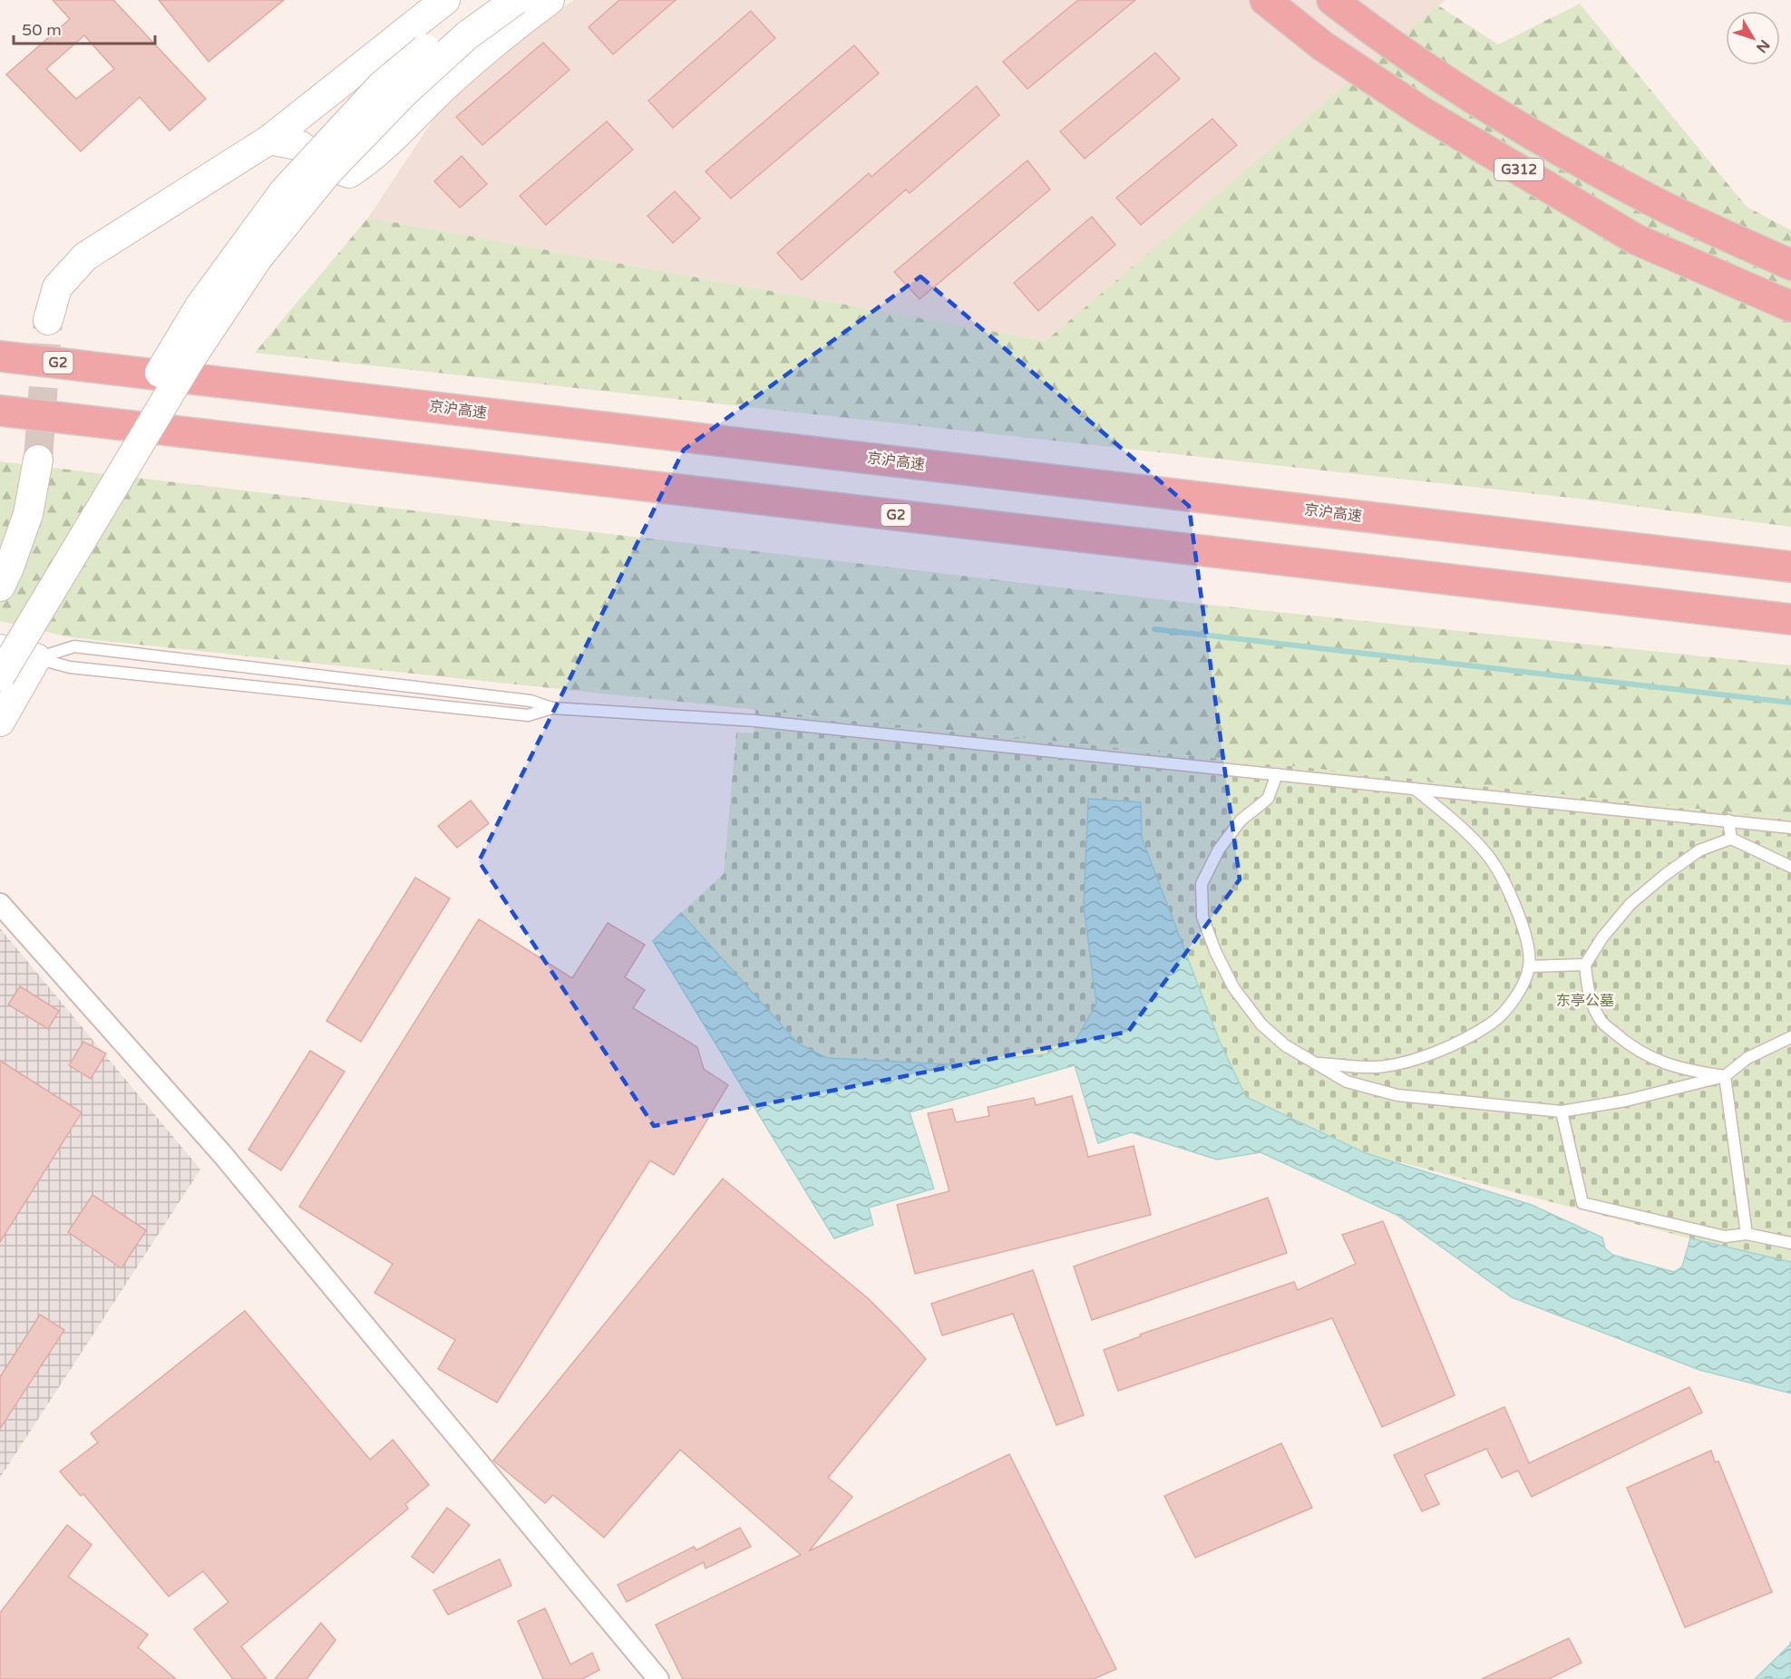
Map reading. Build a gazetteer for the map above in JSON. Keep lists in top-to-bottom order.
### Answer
{
  "streets": {
    "highway": ["G312", "G2", "京沪高速"]
  },
  "parks": ["东亭公墓"],
  "scale_bar": "50 m",
  "north": "bottom right"
}
